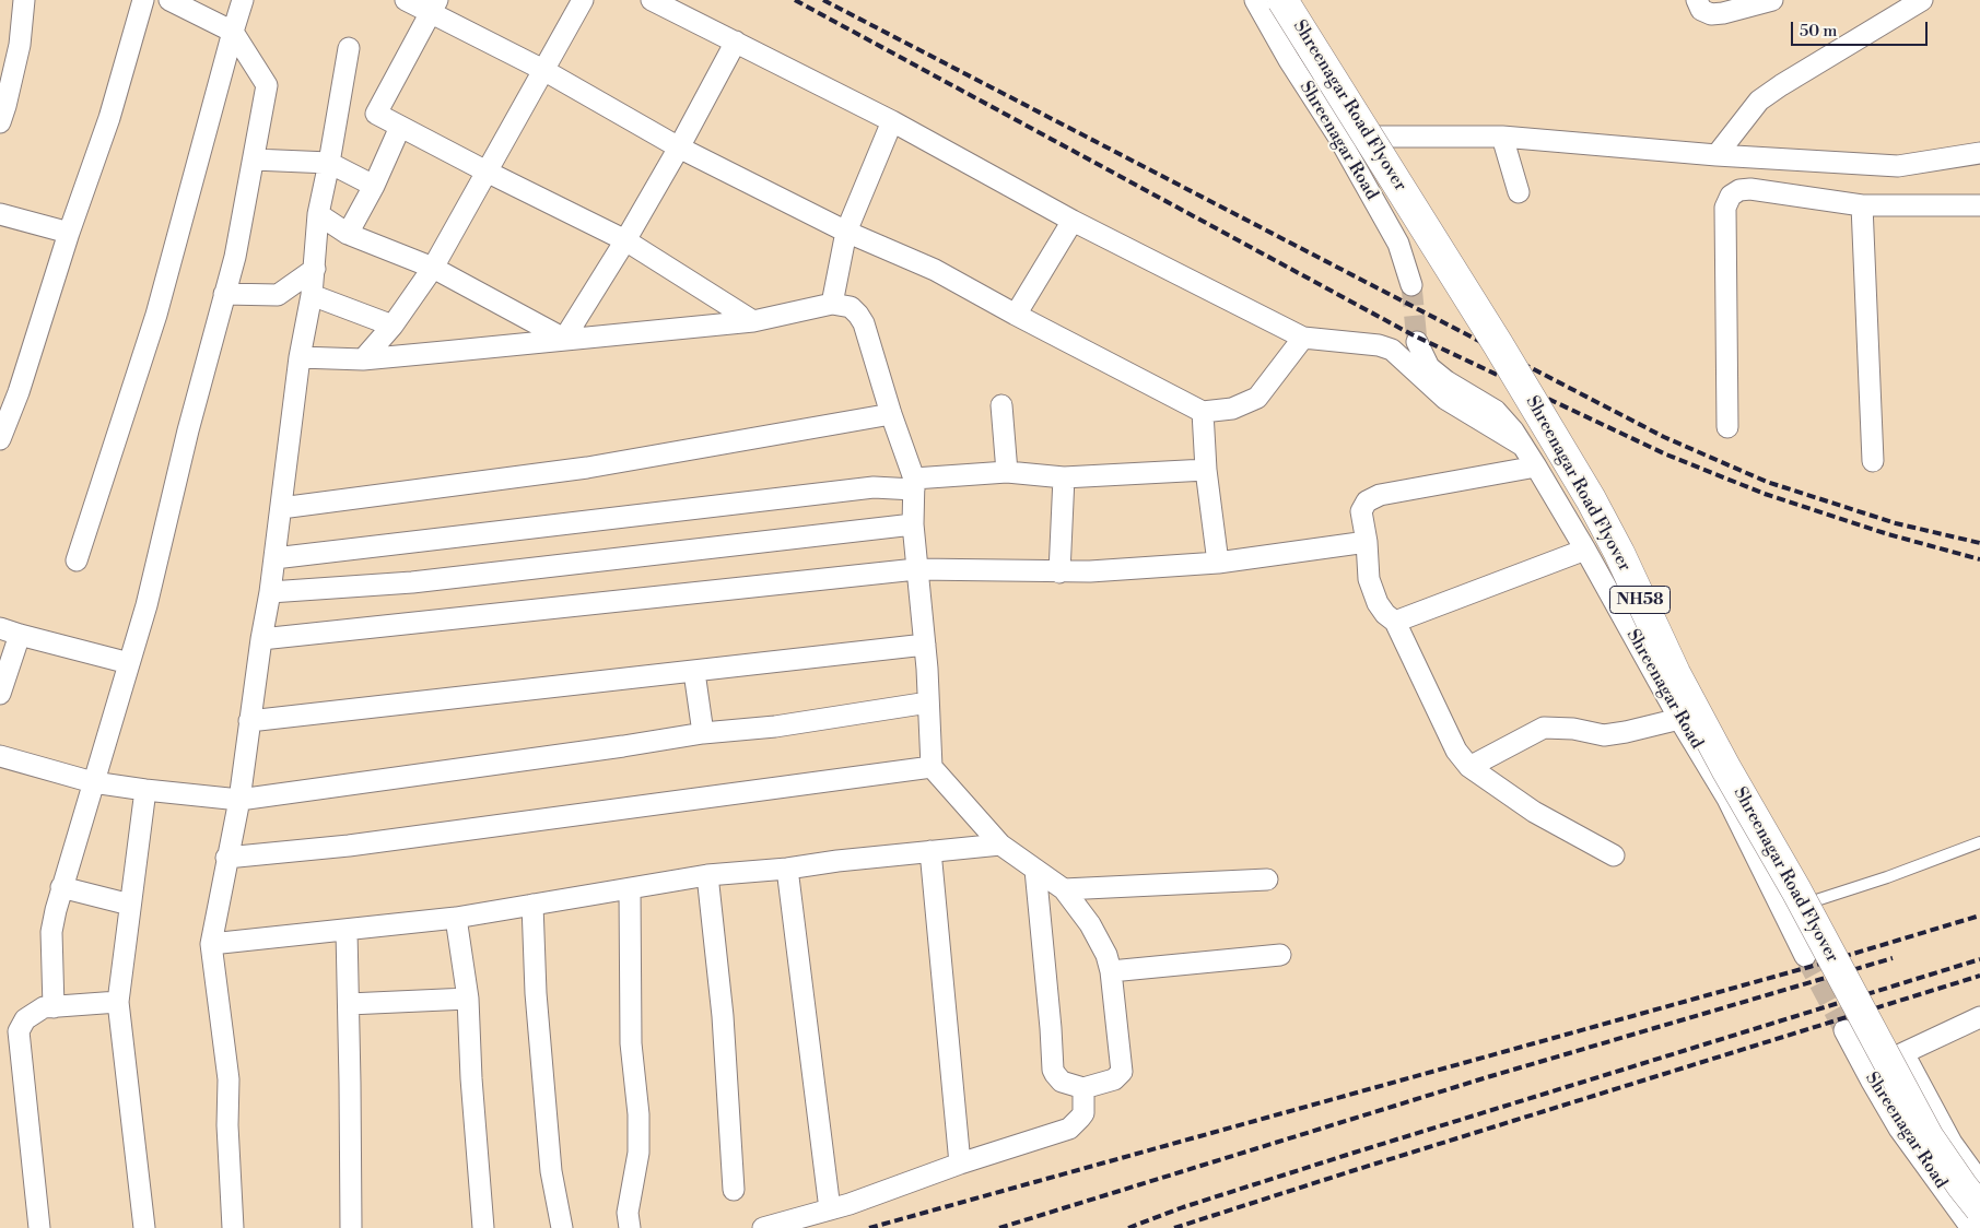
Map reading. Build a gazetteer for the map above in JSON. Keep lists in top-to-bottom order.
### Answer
{
  "streets": {
    "highway": ["Shreenagar Road Flyover", "NH58"],
    "street": ["Shreenagar Road"]
  },
  "scale_bar": "50 m"
}
